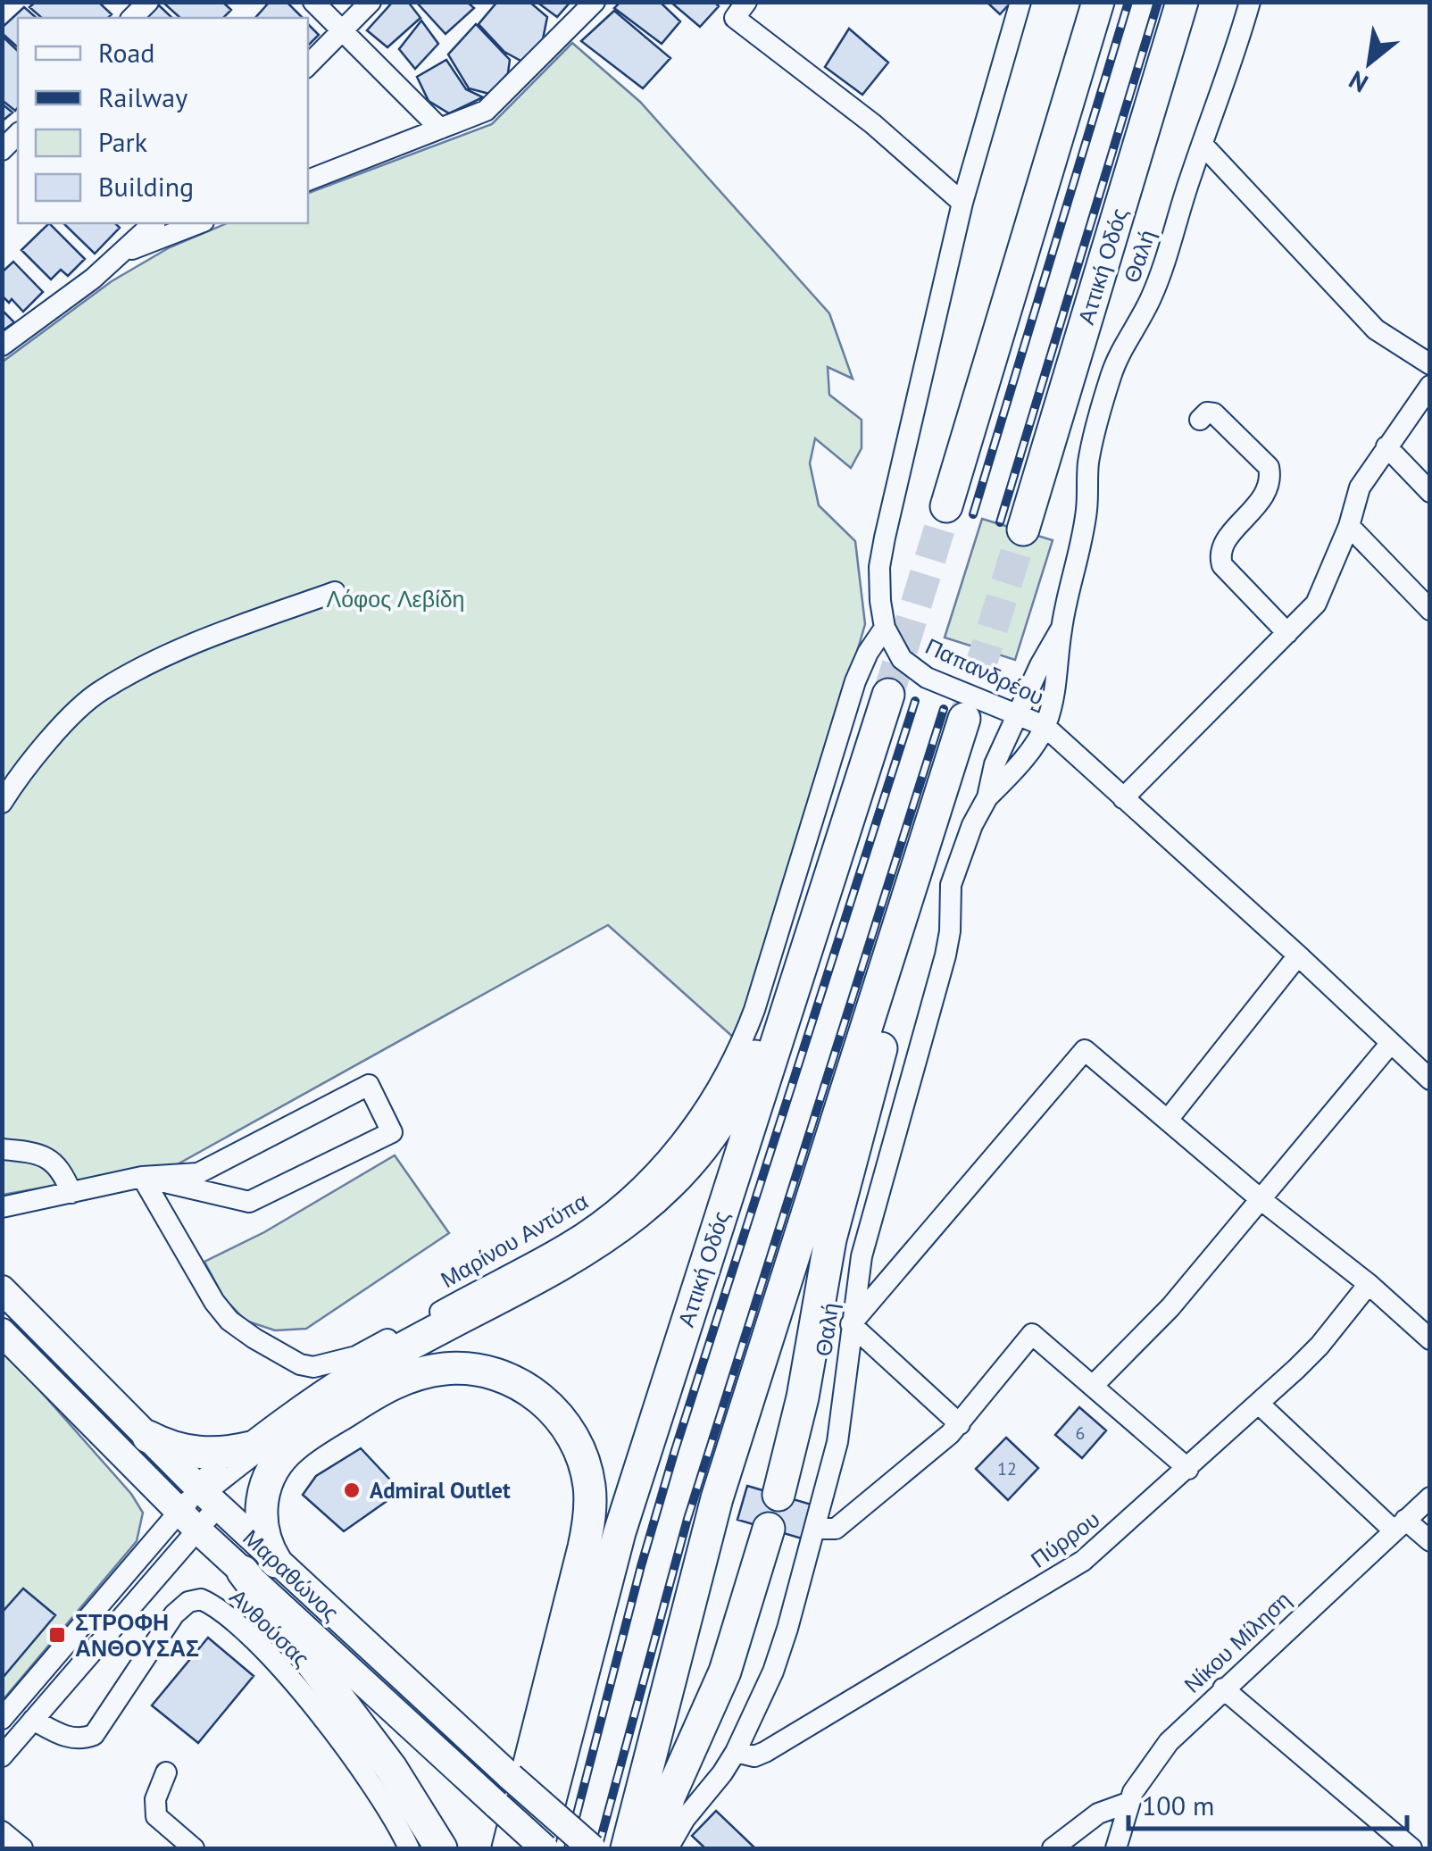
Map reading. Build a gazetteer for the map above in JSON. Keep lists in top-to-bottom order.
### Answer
{
  "streets": {
    "highway": ["Αττική Οδός"],
    "main road": ["Μαραθώνος"],
    "street": [
      "Θαλή",
      "Παπανδρέου",
      "Μαρίνου Αντύπα",
      "Πύρρου",
      "Ανθούσας",
      "Νίκου Μίληση"
    ]
  },
  "crossings": [
    ["Θαλή", "Παπανδρέου"],
    ["Θαλή", "Πύρρου"],
    ["Αττική Οδός", "Μαραθώνος"],
    ["Παπανδρέου", "Μαρίνου Αντύπα"]
  ],
  "parks": ["Λόφος Λεβίδη"],
  "places": {
    "other": ["Admiral Outlet"],
    "transit": ["ΣΤΡΟΦΗ ΑΝΘΟΥΣΑΣ"]
  },
  "house_numbers": ["6", "12"],
  "legend": [
    "Road",
    "Railway",
    "Park",
    "Building"
  ],
  "scale_bar": "100 m",
  "north": "bottom left"
}
